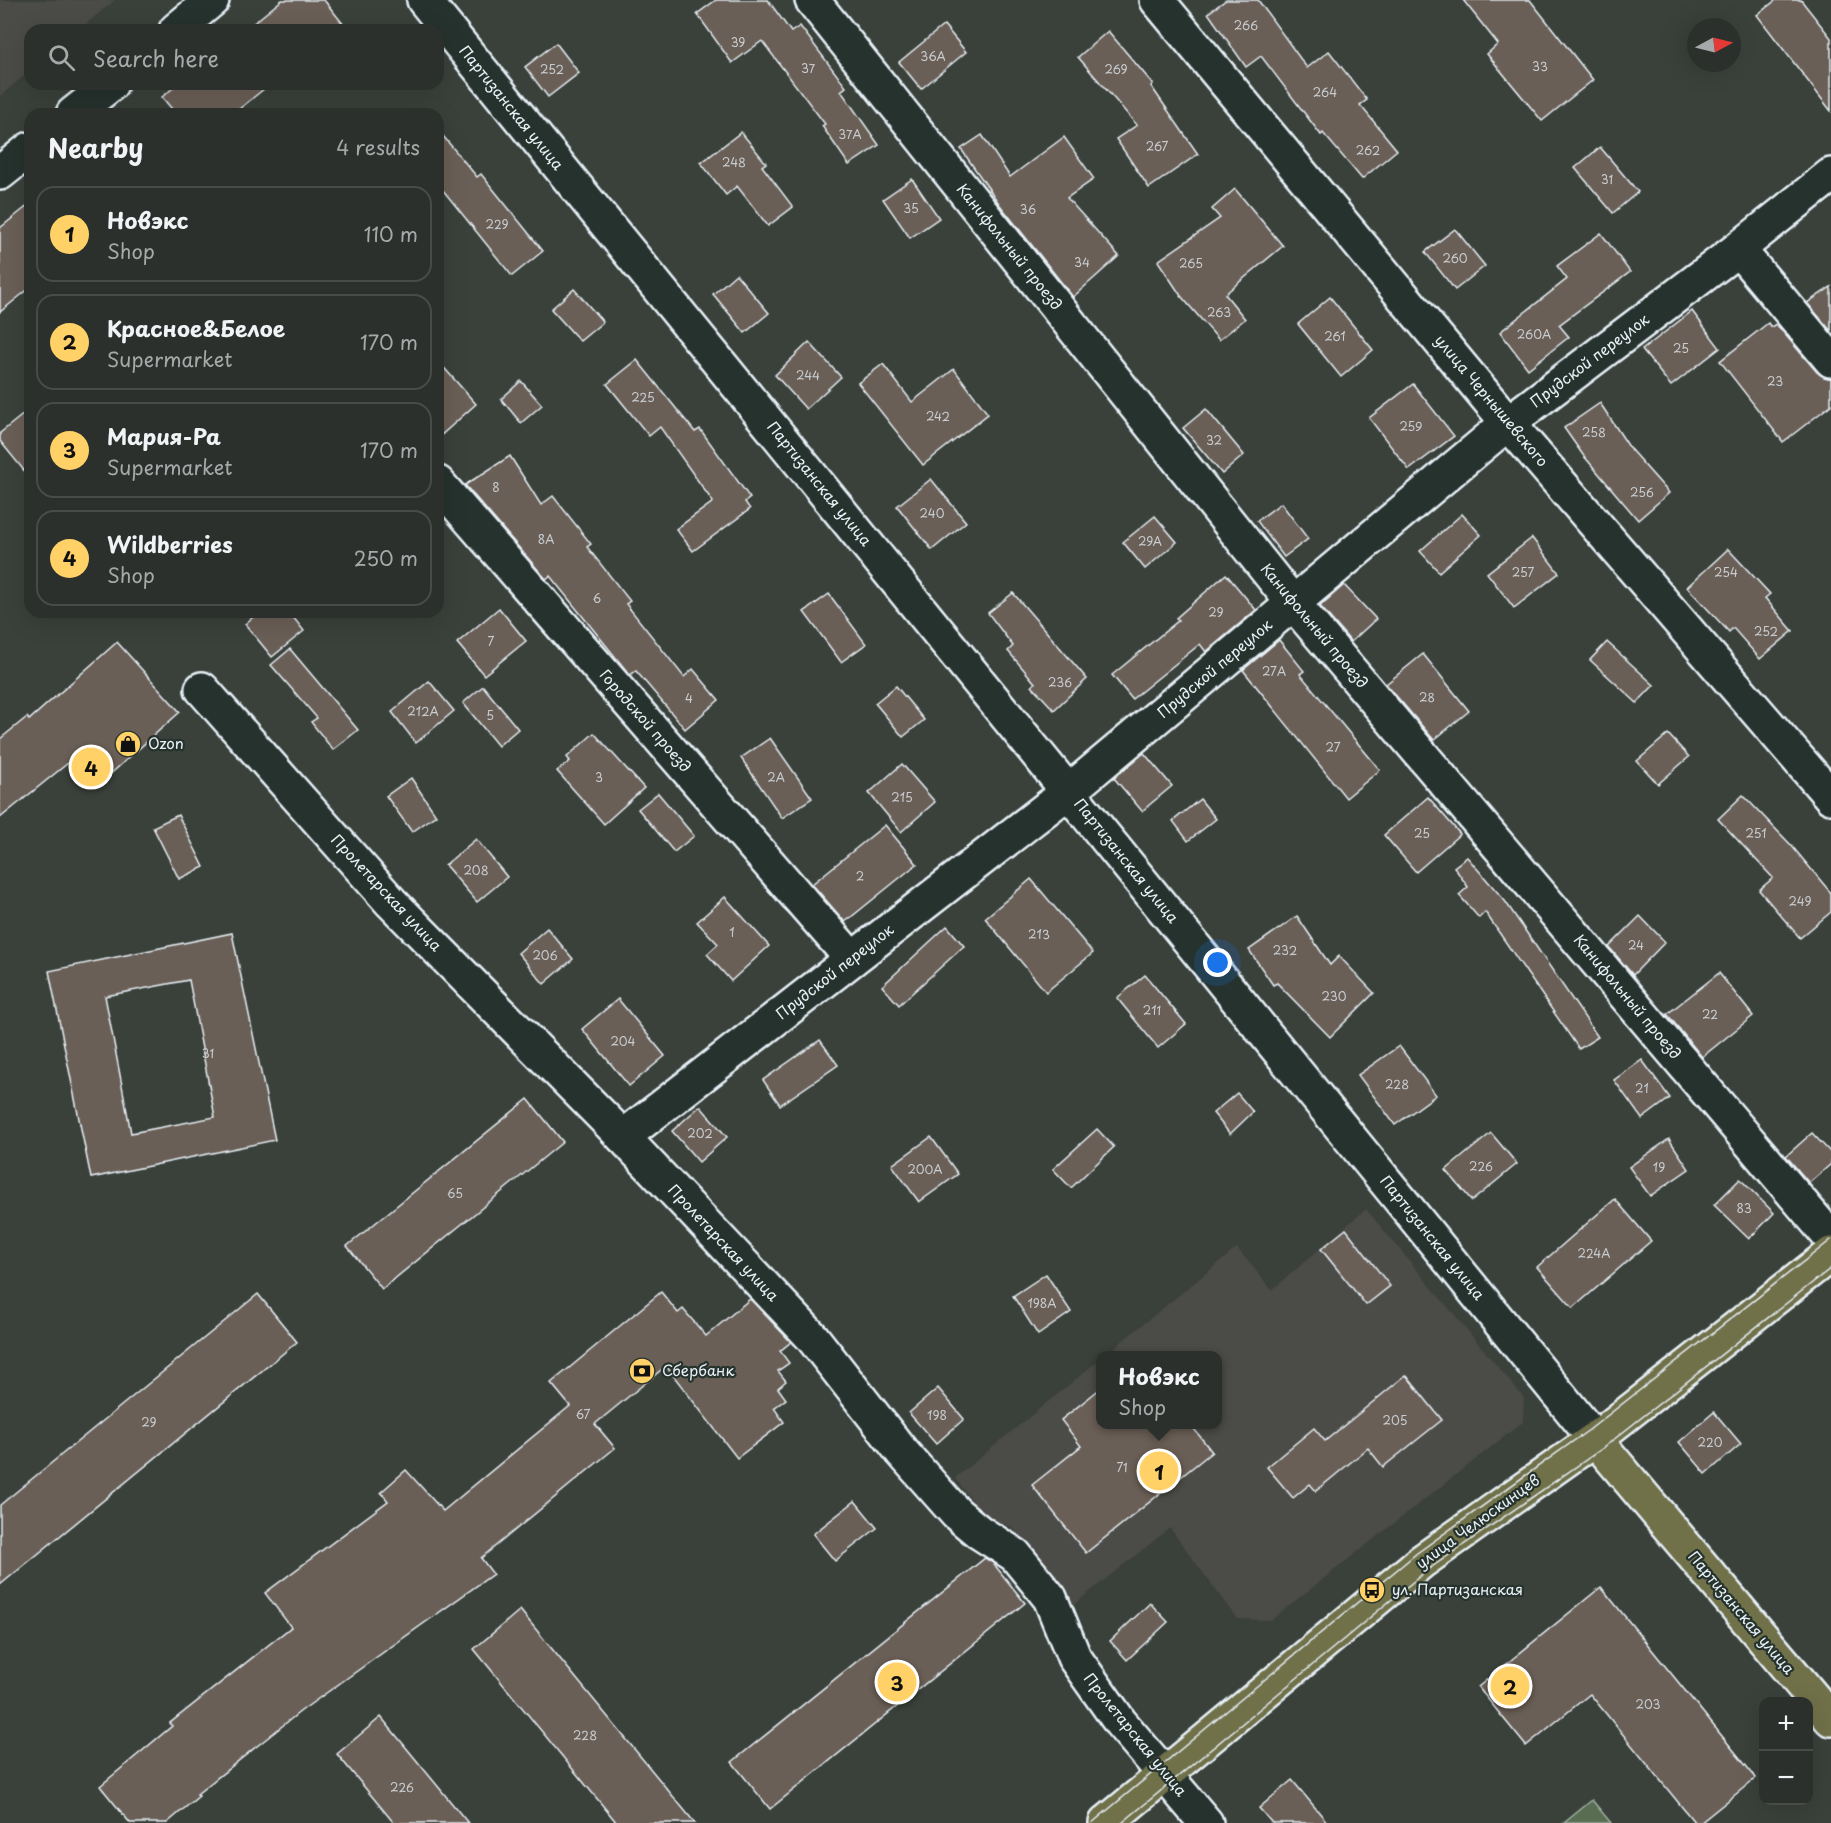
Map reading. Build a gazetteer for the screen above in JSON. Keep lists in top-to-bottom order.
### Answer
{
  "streets": {
    "main road": ["Партизанская улица", "улица Челюскинцев"],
    "street": [
      "Канифольный проезд",
      "Прудской переулок",
      "улица Чернышевского",
      "Городской проезд",
      "Пролетарская улица"
    ]
  },
  "crossings": [
    ["Партизанская улица", "Прудской переулок"],
    ["Партизанская улица", "улица Челюскинцев"],
    ["Канифольный проезд", "Прудской переулок"],
    ["Прудской переулок", "улица Чернышевского"],
    ["Прудской переулок", "Городской проезд"],
    ["Прудской переулок", "Пролетарская улица"],
    ["Пролетарская улица", "улица Челюскинцев"]
  ],
  "places": {
    "shop": ["Ozon"],
    "bank": ["Сбербанк"],
    "bus stop": ["ул. Партизанская"]
  },
  "house_numbers": [
    "266",
    "39",
    "36А",
    "33",
    "37",
    "252",
    "269",
    "264",
    "37А",
    "267",
    "262",
    "248",
    "31",
    "35",
    "36",
    "229",
    "260",
    "34",
    "265",
    "263",
    "260А",
    "261",
    "25",
    "244",
    "23",
    "225",
    "242",
    "259",
    "258",
    "32",
    "8",
    "256",
    "240",
    "8А",
    "29А",
    "257",
    "254",
    "6",
    "29",
    "252",
    "7",
    "27А",
    "236",
    "28",
    "4",
    "212А",
    "5",
    "27",
    "3",
    "2А",
    "215",
    "25",
    "251",
    "208",
    "2",
    "249",
    "1",
    "213",
    "24",
    "232",
    "206",
    "230",
    "211",
    "22",
    "204",
    "31",
    "228",
    "21",
    "202",
    "226",
    "19",
    "200А",
    "65",
    "83",
    "224А",
    "198А",
    "67",
    "198",
    "205",
    "29",
    "220",
    "71",
    "203",
    "228",
    "226"
  ],
  "north": "right",
  "page": {
    "search": "Search here",
    "heading": ["Nearby", "4 results"],
    "list": [
      {
        "mark": "1",
        "name": "Новэкс",
        "note": "Shop",
        "value": "110 m"
      },
      {
        "mark": "2",
        "name": "Красное&Белое",
        "note": "Supermarket",
        "value": "170 m"
      },
      {
        "mark": "3",
        "name": "Мария-Ра",
        "note": "Supermarket",
        "value": "170 m"
      },
      {
        "mark": "4",
        "name": "Wildberries",
        "note": "Shop",
        "value": "250 m"
      }
    ],
    "pins": [
      "4",
      "1",
      "3",
      "2"
    ],
    "popup": ["Новэкс", "Shop"],
    "map_buttons": ["+", "−"]
  }
}
